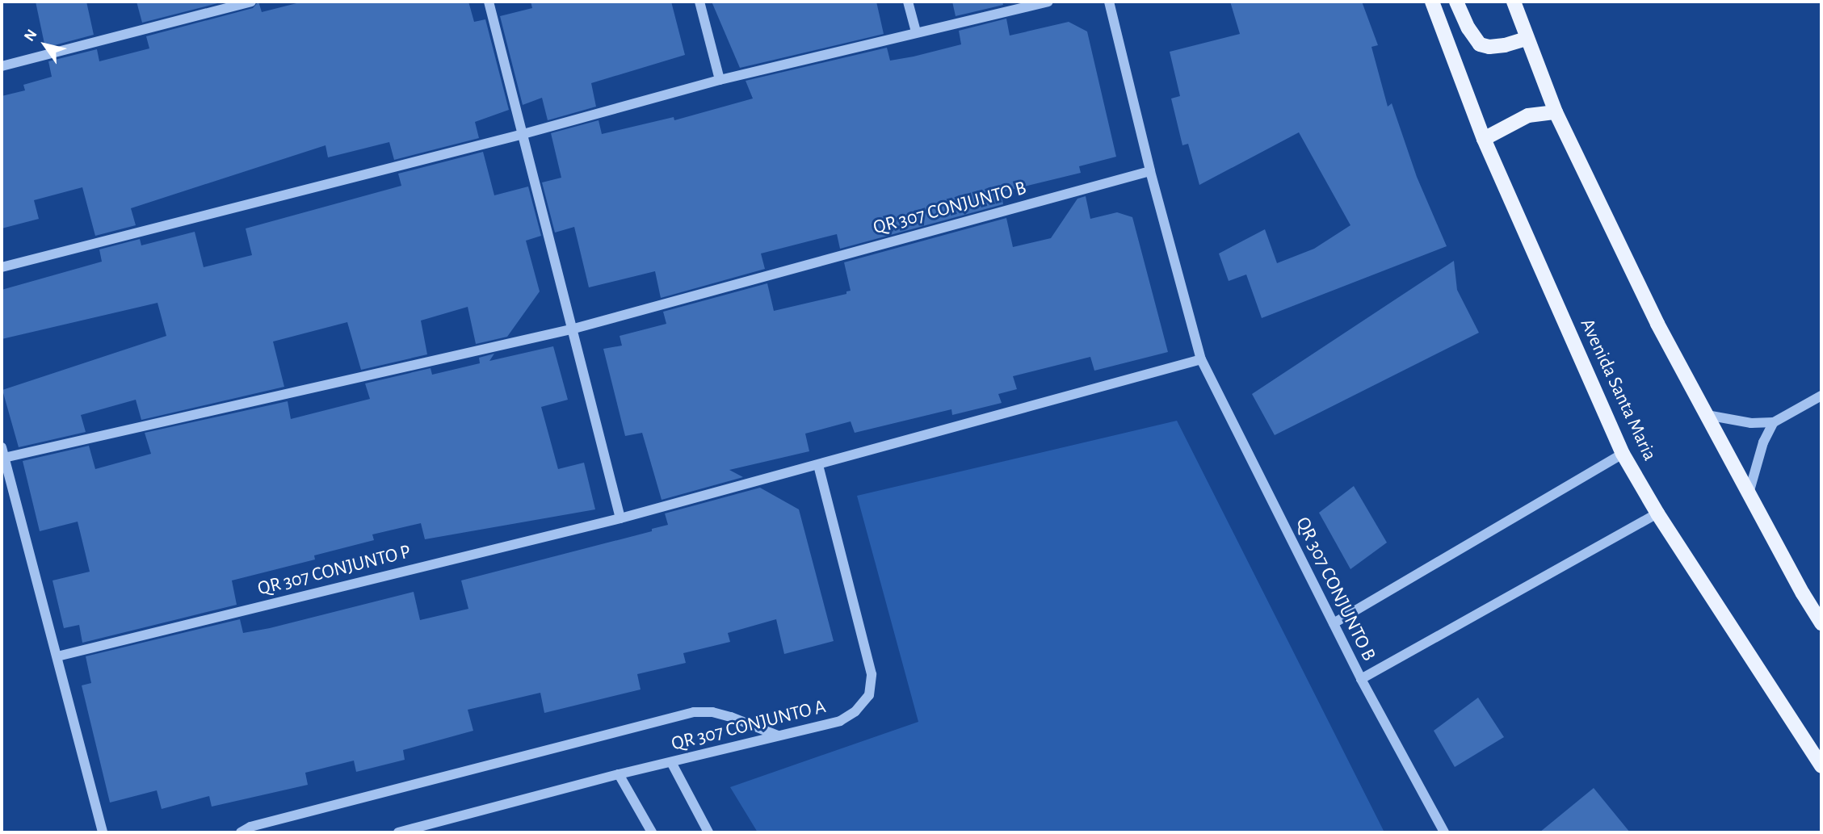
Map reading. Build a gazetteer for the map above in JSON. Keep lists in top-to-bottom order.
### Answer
{
  "streets": {
    "main road": ["Avenida Santa Maria"],
    "street": ["QR 307 CONJUNTO B", "QR 307 CONJUNTO P", "QR 307 CONJUNTO A"]
  },
  "north": "top left"
}
